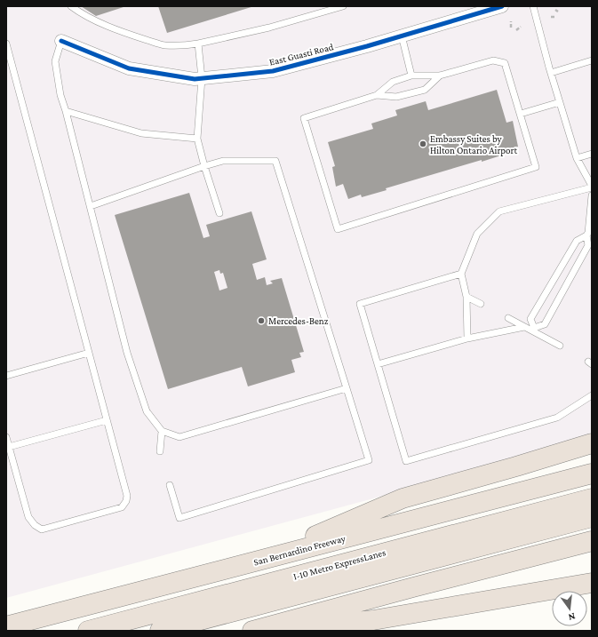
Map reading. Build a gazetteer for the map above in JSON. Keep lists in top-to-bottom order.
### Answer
{
  "streets": {
    "highway": ["San Bernardino Freeway", "I-10 Metro ExpressLanes"],
    "street": ["East Guasti Road"]
  },
  "places": ["Embassy Suites by Hilton Ontario Airport", "Mercedes-Benz"],
  "north": "bottom"
}
